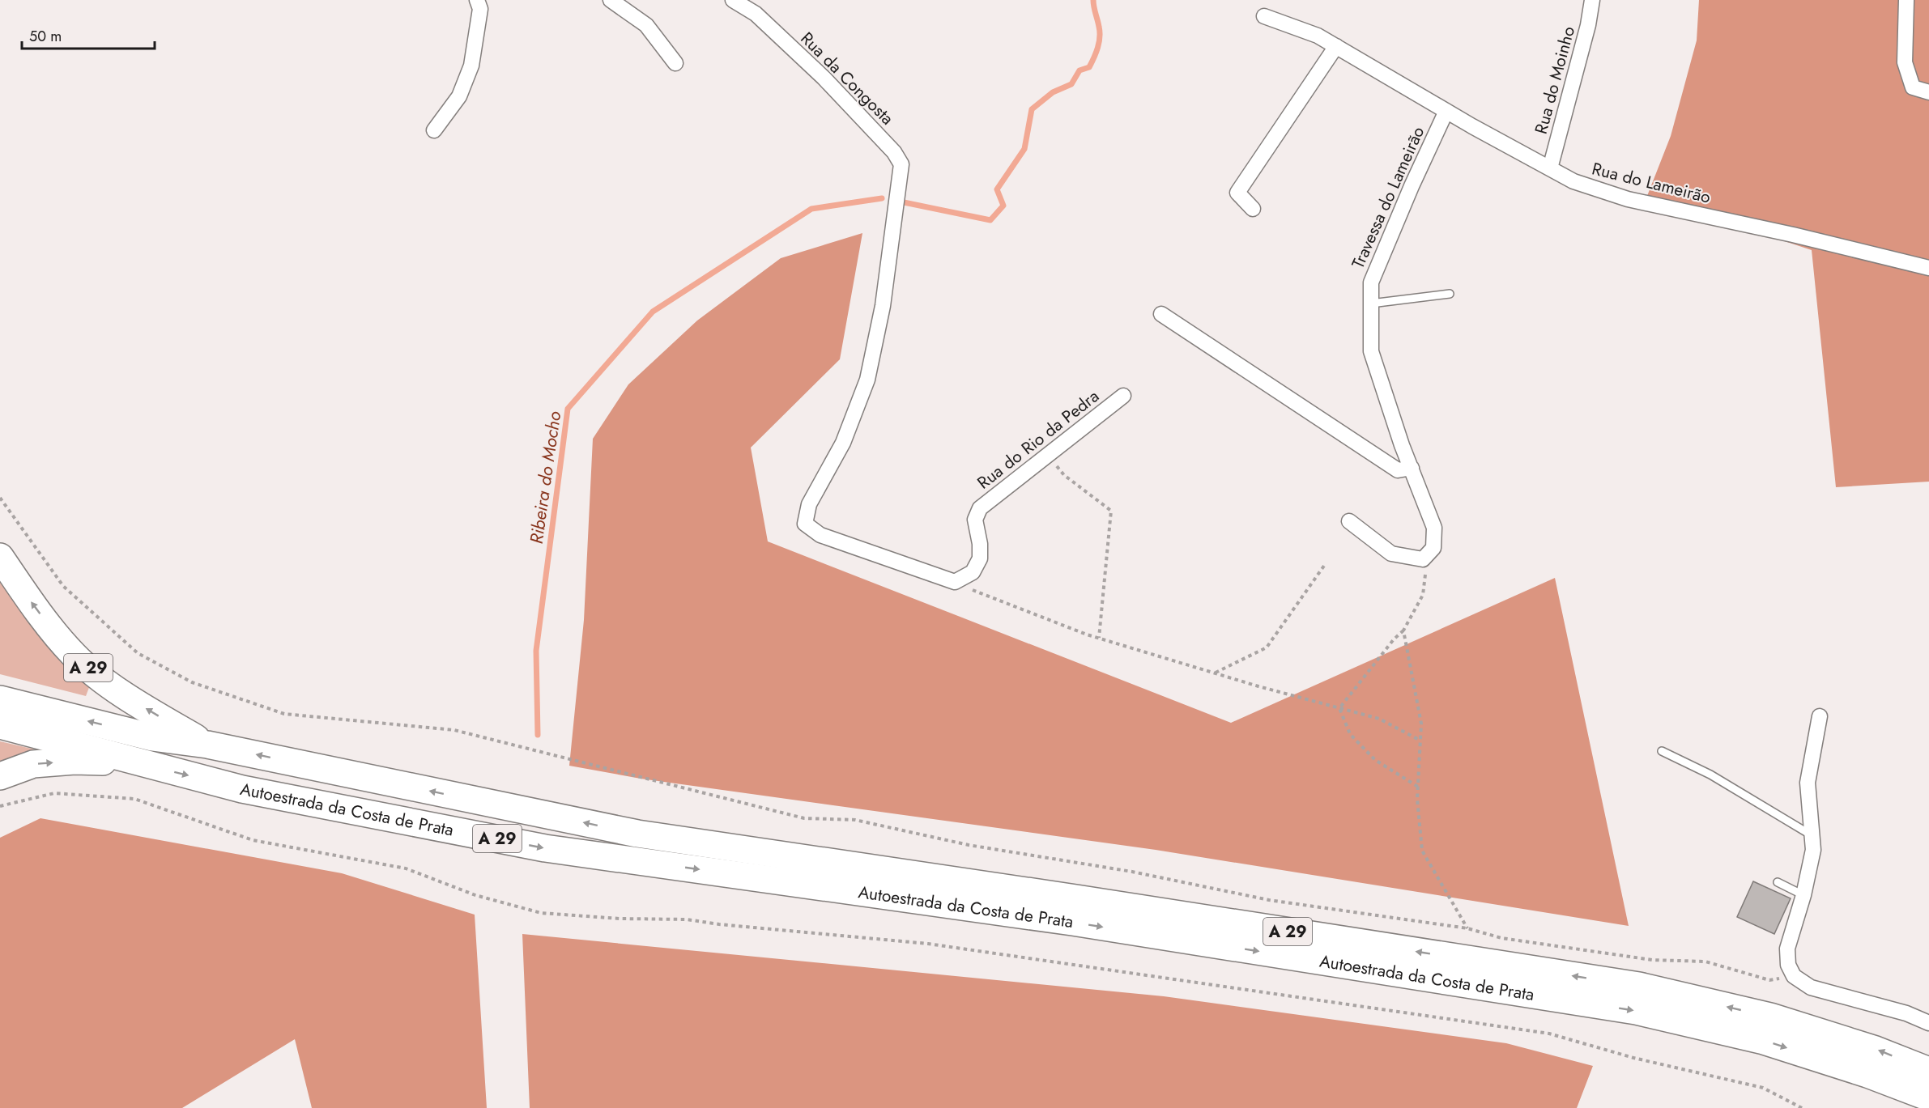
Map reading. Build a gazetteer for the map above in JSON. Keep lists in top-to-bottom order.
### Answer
{
  "streets": {
    "highway": ["A 29", "Autoestrada da Costa de Prata"],
    "street": [
      "Rua da Congosta",
      "Rua do Moinho",
      "Rua do Lameirão",
      "Travessa do Lameirão",
      "Rua do Rio da Pedra"
    ]
  },
  "crossings": [
    ["Rua da Congosta", "Rua do Rio da Pedra"],
    ["Rua do Moinho", "Rua do Lameirão"],
    ["Rua do Lameirão", "Travessa do Lameirão"],
    ["A 29", "Autoestrada da Costa de Prata"]
  ],
  "water": ["Ribeira do Mocho"],
  "scale_bar": "50 m"
}
